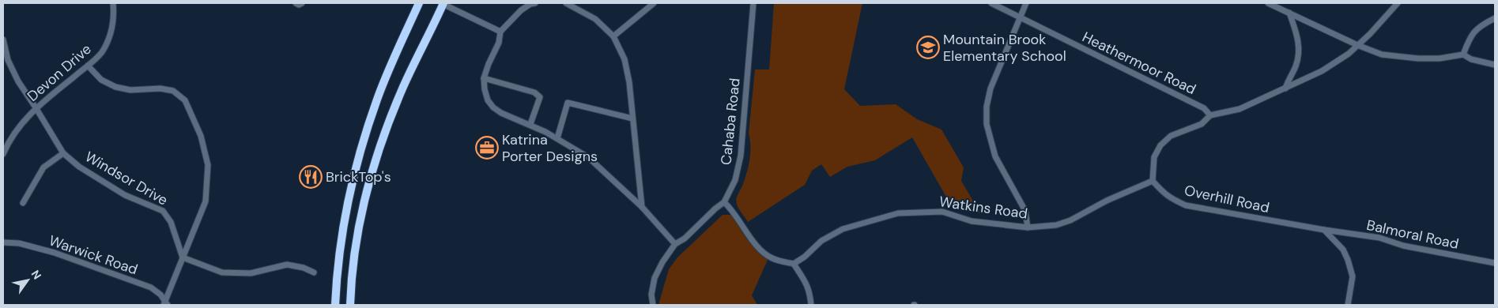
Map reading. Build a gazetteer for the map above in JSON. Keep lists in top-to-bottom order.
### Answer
{
  "streets": {
    "street": [
      "Heathermoor Road",
      "Devon Drive",
      "Cahaba Road",
      "Windsor Drive",
      "Overhill Road",
      "Watkins Road",
      "Balmoral Road",
      "Warwick Road"
    ]
  },
  "crossings": [
    ["Devon Drive", "Windsor Drive"],
    ["Overhill Road", "Watkins Road"],
    ["Overhill Road", "Balmoral Road"]
  ],
  "places": {
    "school or university": ["Mountain Brook Elementary School"],
    "office": ["Katrina Porter Designs"],
    "restaurant": ["BrickTop's"]
  },
  "north": "top right"
}
